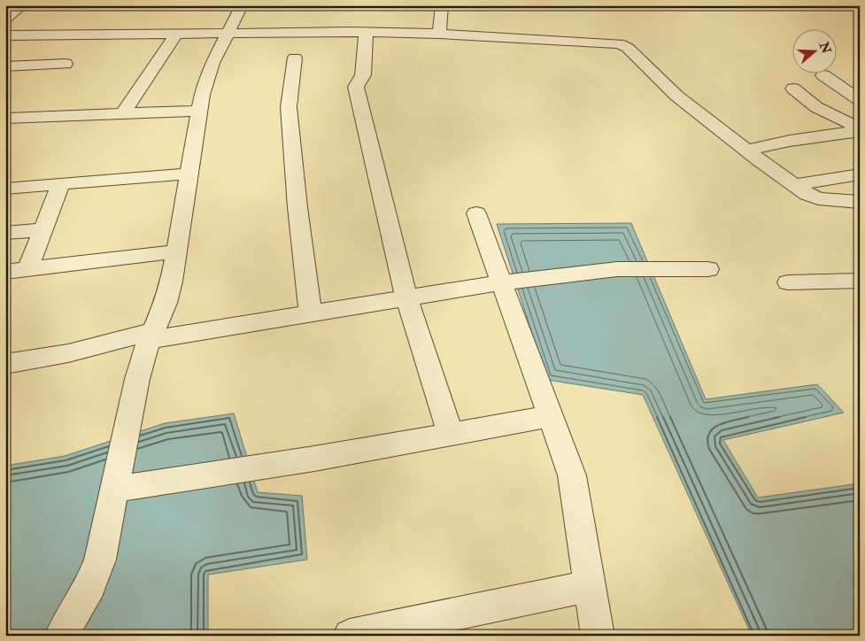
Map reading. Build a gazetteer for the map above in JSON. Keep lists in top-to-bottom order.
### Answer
{
  "north": "right"
}
